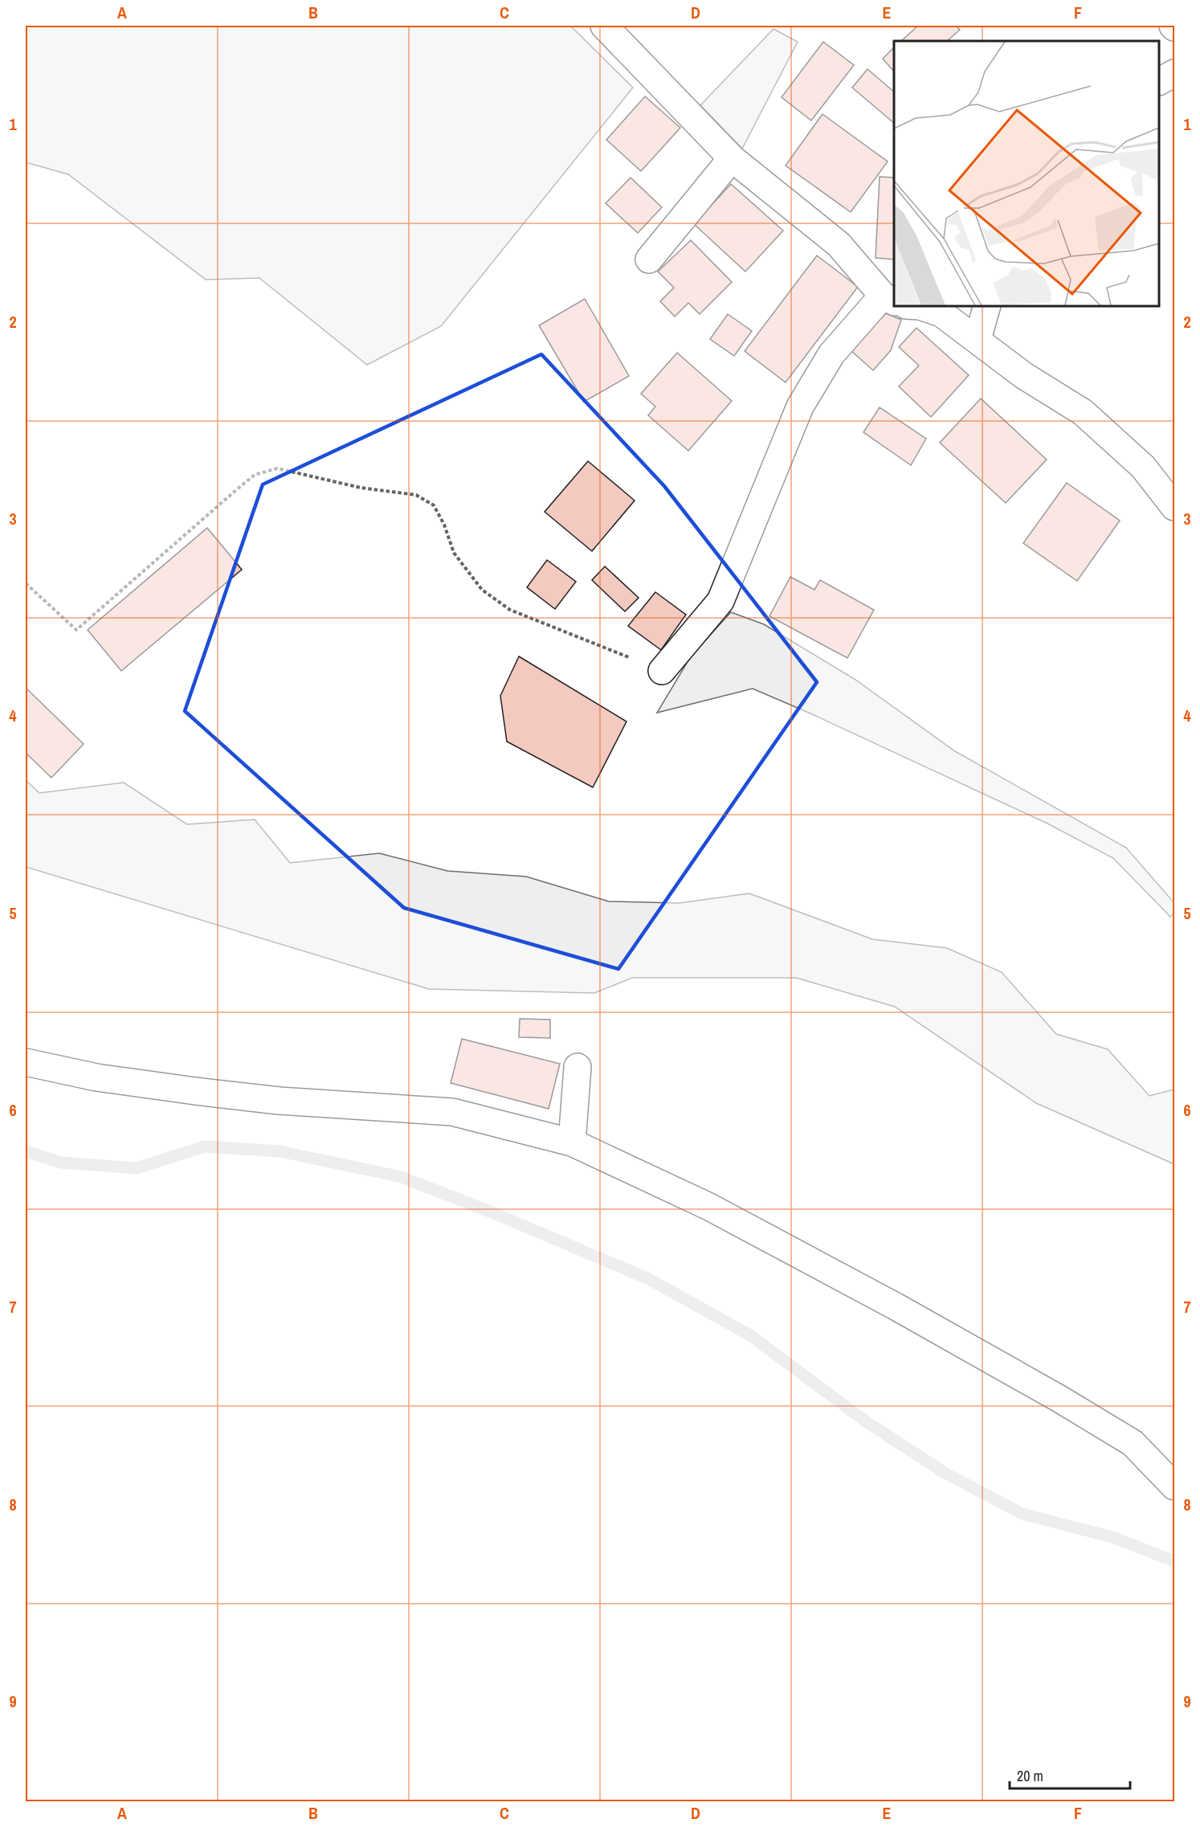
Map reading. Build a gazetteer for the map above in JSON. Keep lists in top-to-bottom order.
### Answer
{
  "scale_bar": "20 m",
  "grid": {
    "columns": [
      "A",
      "B",
      "C",
      "D",
      "E",
      "F"
    ],
    "rows": [
      "1",
      "2",
      "3",
      "4",
      "5",
      "6",
      "7",
      "8",
      "9"
    ]
  }
}
